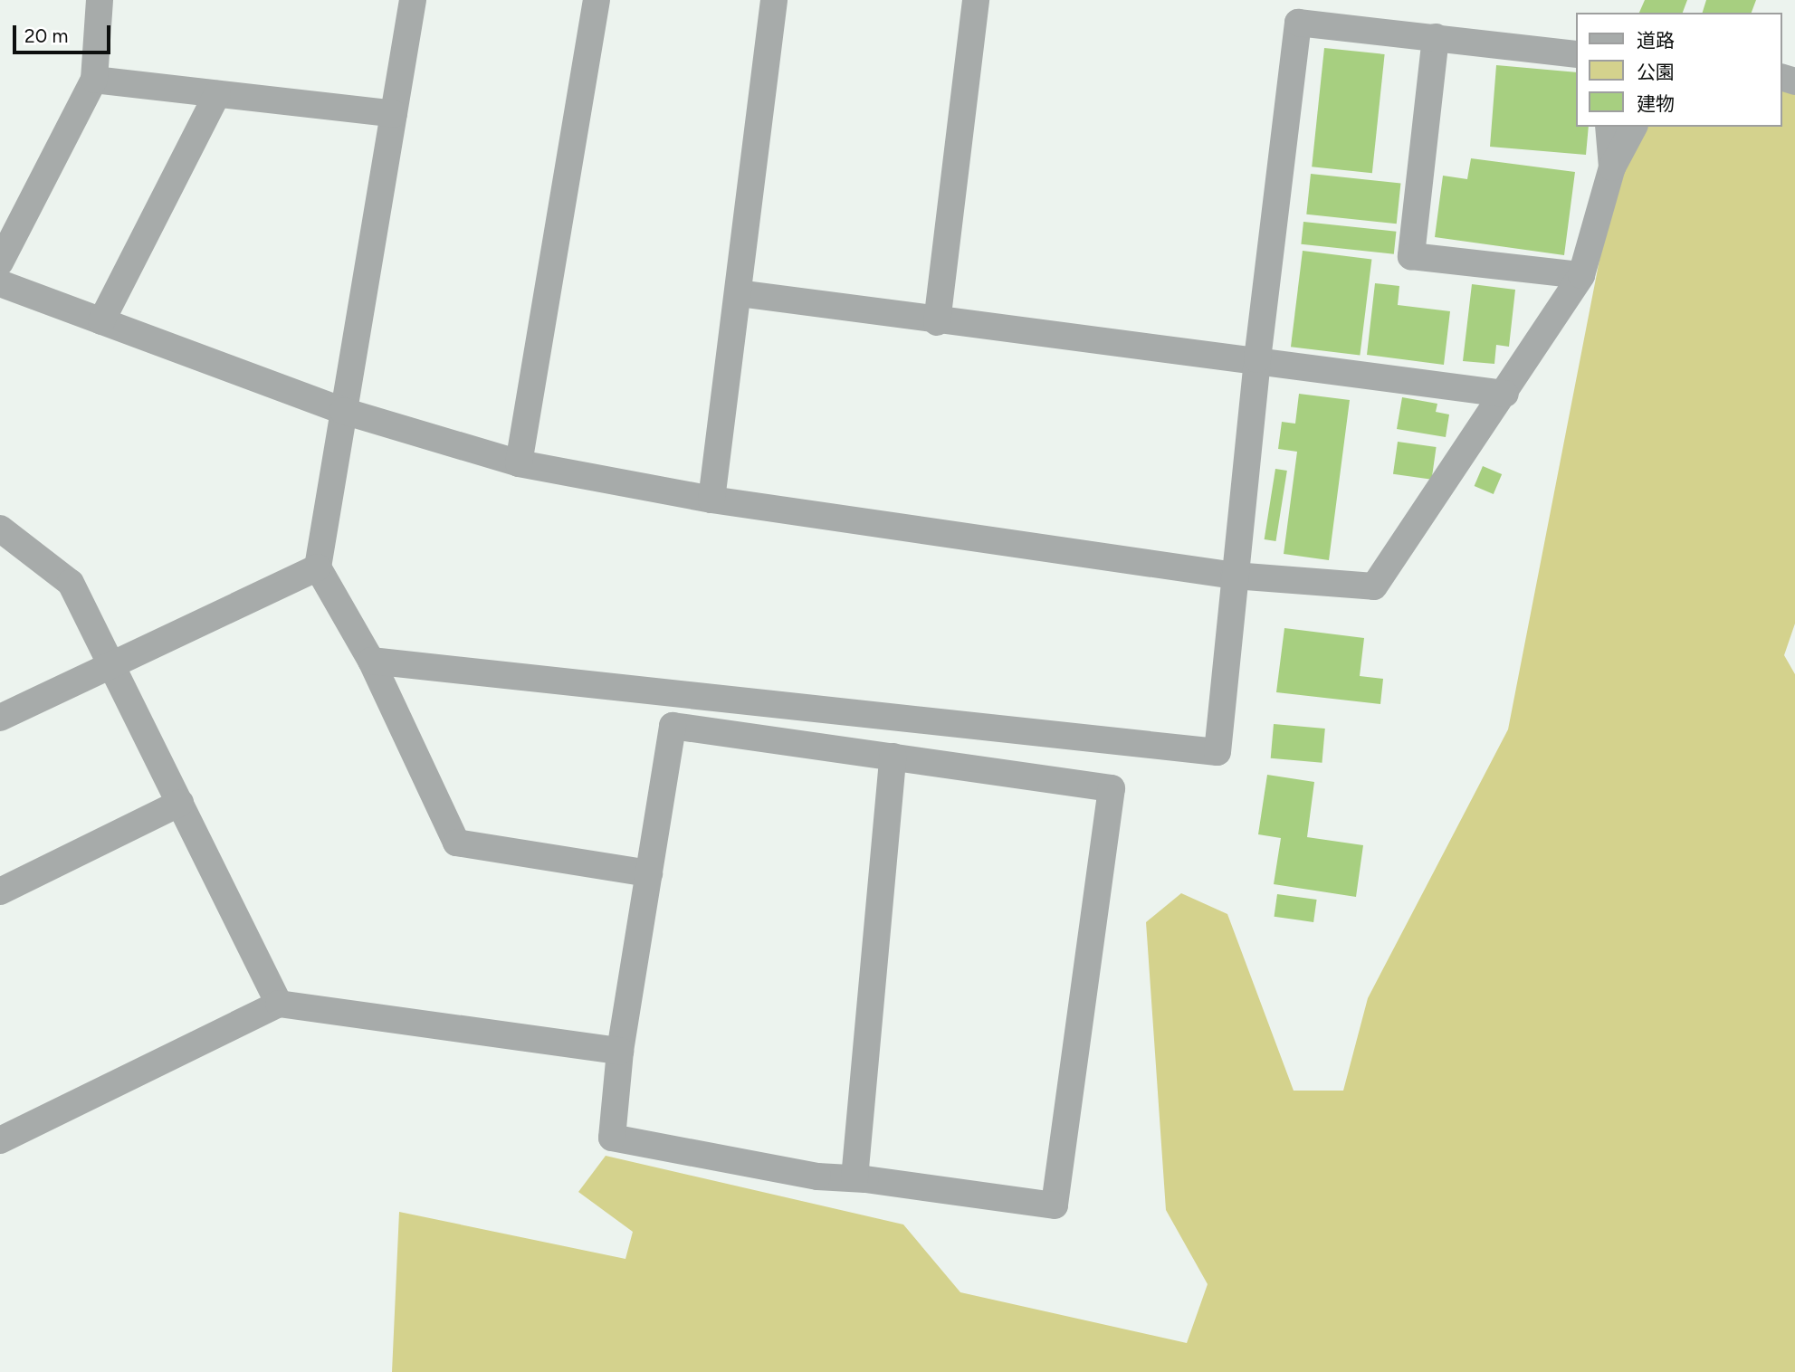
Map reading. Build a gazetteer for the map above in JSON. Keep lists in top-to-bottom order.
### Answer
{
  "legend": ["道路", "公園", "建物"],
  "scale_bar": "20 m"
}
